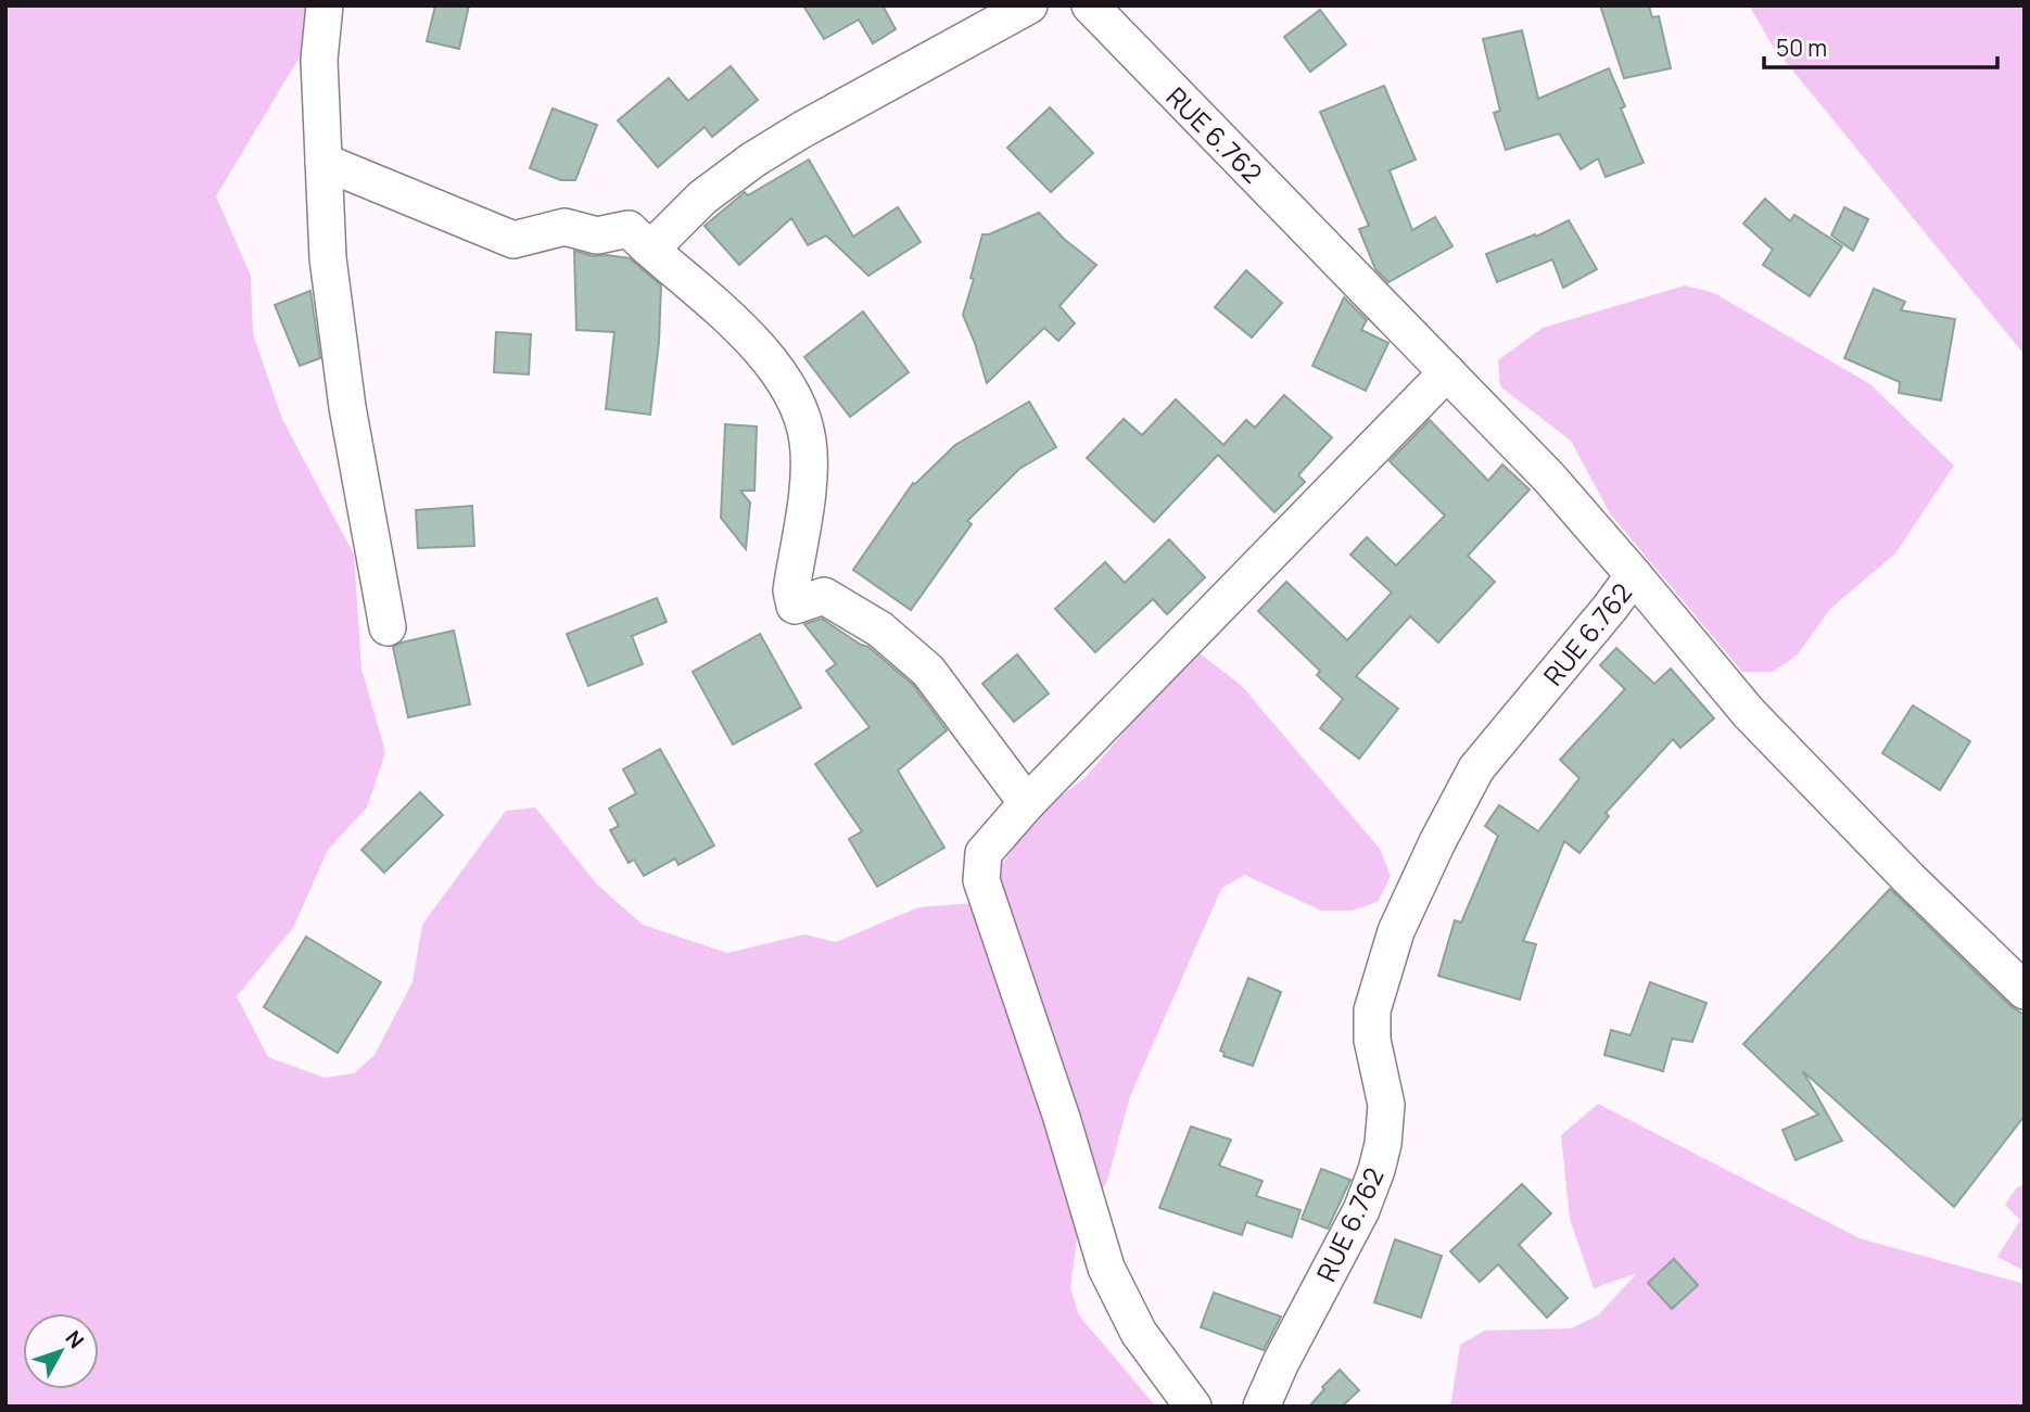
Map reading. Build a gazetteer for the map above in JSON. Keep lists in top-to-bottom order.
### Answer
{
  "streets": {
    "street": ["RUE 6.762"]
  },
  "scale_bar": "50 m",
  "north": "top right"
}
